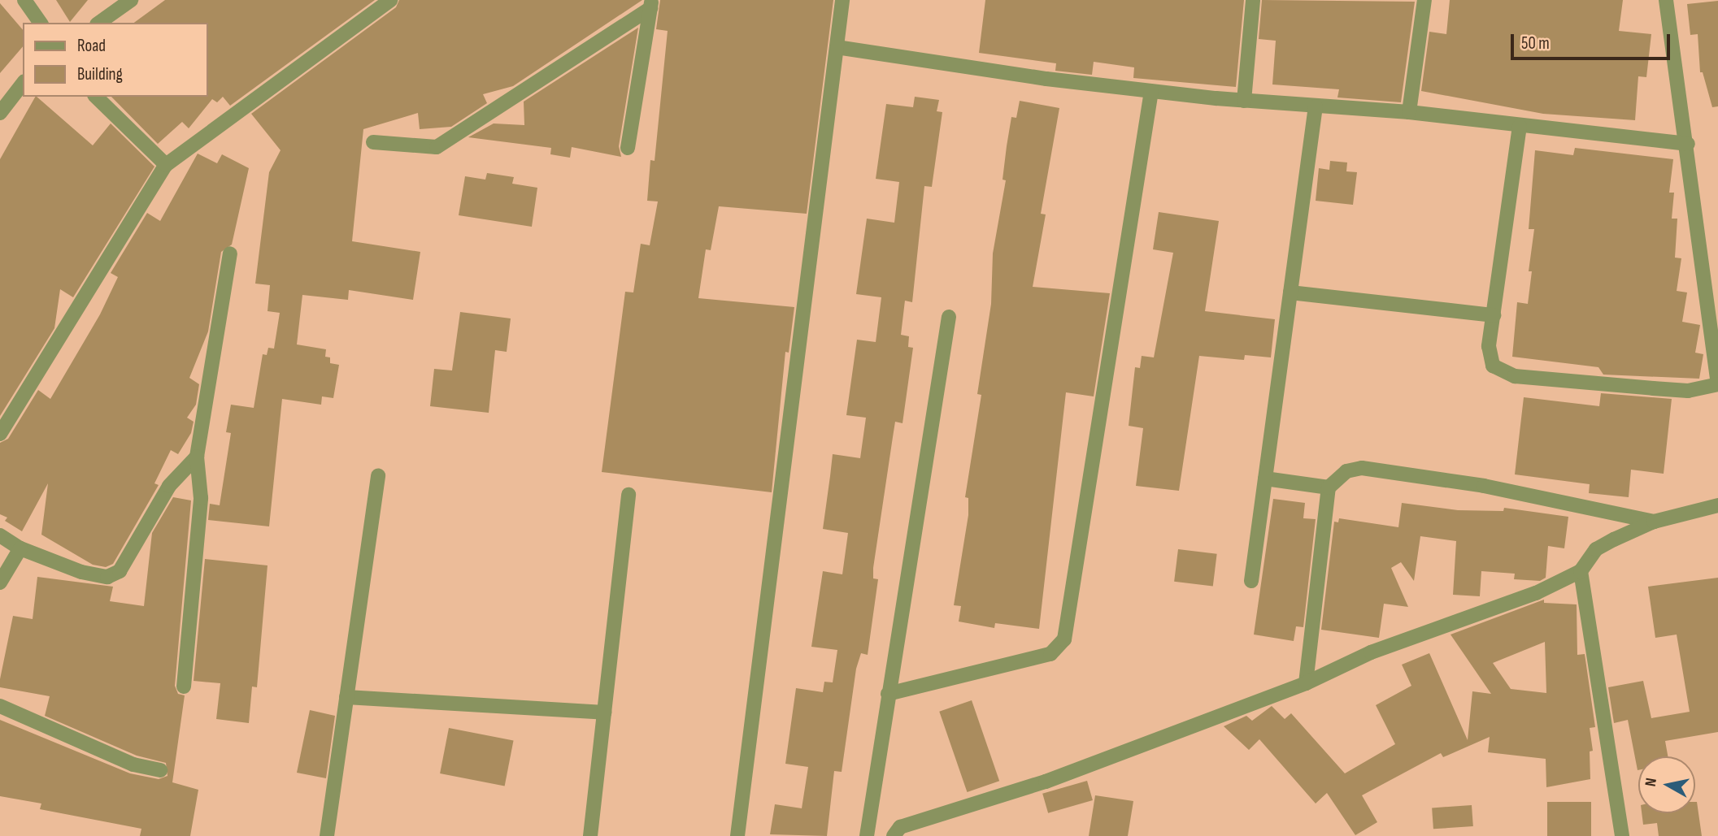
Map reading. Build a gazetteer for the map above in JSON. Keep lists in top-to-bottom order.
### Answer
{
  "legend": ["Road", "Building"],
  "scale_bar": "50 m",
  "north": "left"
}
